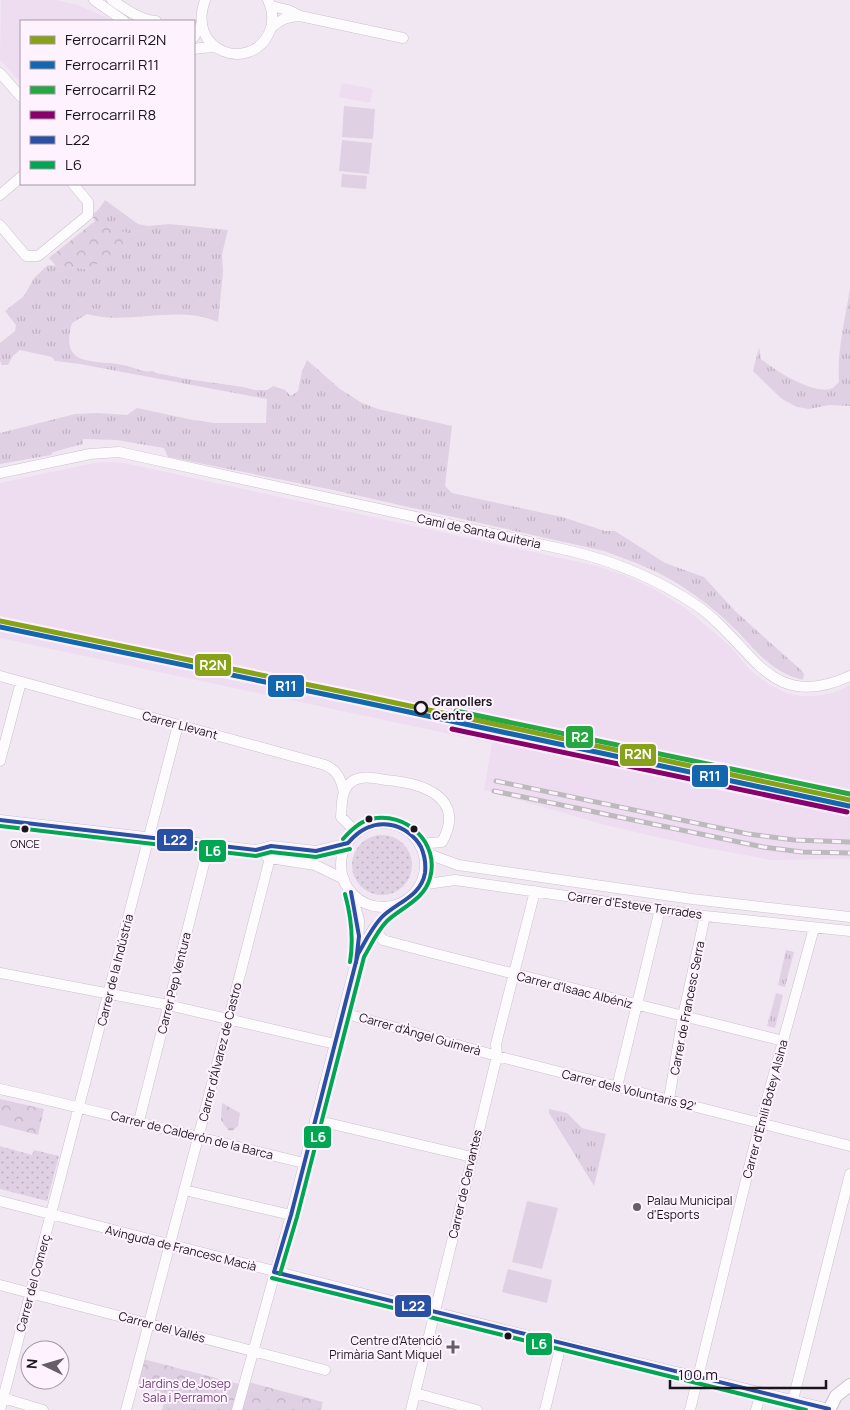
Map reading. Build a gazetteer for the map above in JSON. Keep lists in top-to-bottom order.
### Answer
{
  "streets": {
    "street": [
      "Camí de Santa Quiteria",
      "Carrer Llevant",
      "Carrer d'Esteve Terrades",
      "Carrer de la Indústria",
      "Carrer Pep Ventura",
      "Carrer d'Isaac Albéniz",
      "Carrer de Francesc Serra",
      "Carrer d'Àngel Guimerà",
      "Carrer d'Álvarez de Castro",
      "Carrer dels Voluntaris 92'",
      "Carrer d'Emili Botey Alsina",
      "Carrer de Calderón de la Barca",
      "Carrer de Cervantes",
      "Avinguda de Francesc Macià",
      "Carrer del Comerç",
      "Carrer del Vallès"
    ]
  },
  "crossings": [
    ["Carrer Llevant", "Carrer de la Indústria"],
    ["Carrer d'Esteve Terrades", "Carrer de Francesc Serra"],
    ["Carrer d'Esteve Terrades", "Carrer d'Emili Botey Alsina"],
    ["Carrer d'Esteve Terrades", "Carrer de Cervantes"],
    ["Carrer de la Indústria", "Carrer de Calderón de la Barca"],
    ["Carrer de la Indústria", "Avinguda de Francesc Macià"],
    ["Carrer de la Indústria", "Carrer del Comerç"],
    ["Carrer Pep Ventura", "Carrer de Calderón de la Barca"],
    ["Carrer d'Isaac Albéniz", "Carrer de Francesc Serra"],
    ["Carrer d'Isaac Albéniz", "Carrer d'Emili Botey Alsina"],
    ["Carrer d'Isaac Albéniz", "Carrer de Cervantes"],
    ["Carrer de Francesc Serra", "Carrer dels Voluntaris 92'"],
    ["Carrer d'Àngel Guimerà", "Carrer dels Voluntaris 92'"],
    ["Carrer d'Àngel Guimerà", "Carrer de Cervantes"],
    ["Carrer d'Álvarez de Castro", "Carrer de Calderón de la Barca"],
    ["Carrer d'Álvarez de Castro", "Avinguda de Francesc Macià"],
    ["Carrer d'Álvarez de Castro", "Carrer del Vallès"],
    ["Carrer dels Voluntaris 92'", "Carrer d'Emili Botey Alsina"],
    ["Carrer dels Voluntaris 92'", "Carrer de Cervantes"],
    ["Carrer d'Emili Botey Alsina", "Avinguda de Francesc Macià"],
    ["Carrer de Cervantes", "Avinguda de Francesc Macià"],
    ["Avinguda de Francesc Macià", "Carrer del Comerç"],
    ["Carrer del Comerç", "Carrer del Vallès"]
  ],
  "parks": ["Jardins de Josep Sala i Perramon"],
  "places": {
    "other": ["Granollers Centre", "ONCE", "Palau Municipal d'Esports"],
    "health": ["Centre d'Atenció Primària Sant Miquel"]
  },
  "lines": [
    "rail line R2N",
    "rail line R11",
    "rail line R2",
    "rail line R8",
    "transit line L6",
    "transit line L22"
  ],
  "legend": [
    "Ferrocarril R2N",
    "Ferrocarril R11",
    "Ferrocarril R2",
    "Ferrocarril R8",
    "L22",
    "L6"
  ],
  "scale_bar": "100 m",
  "north": "left"
}
